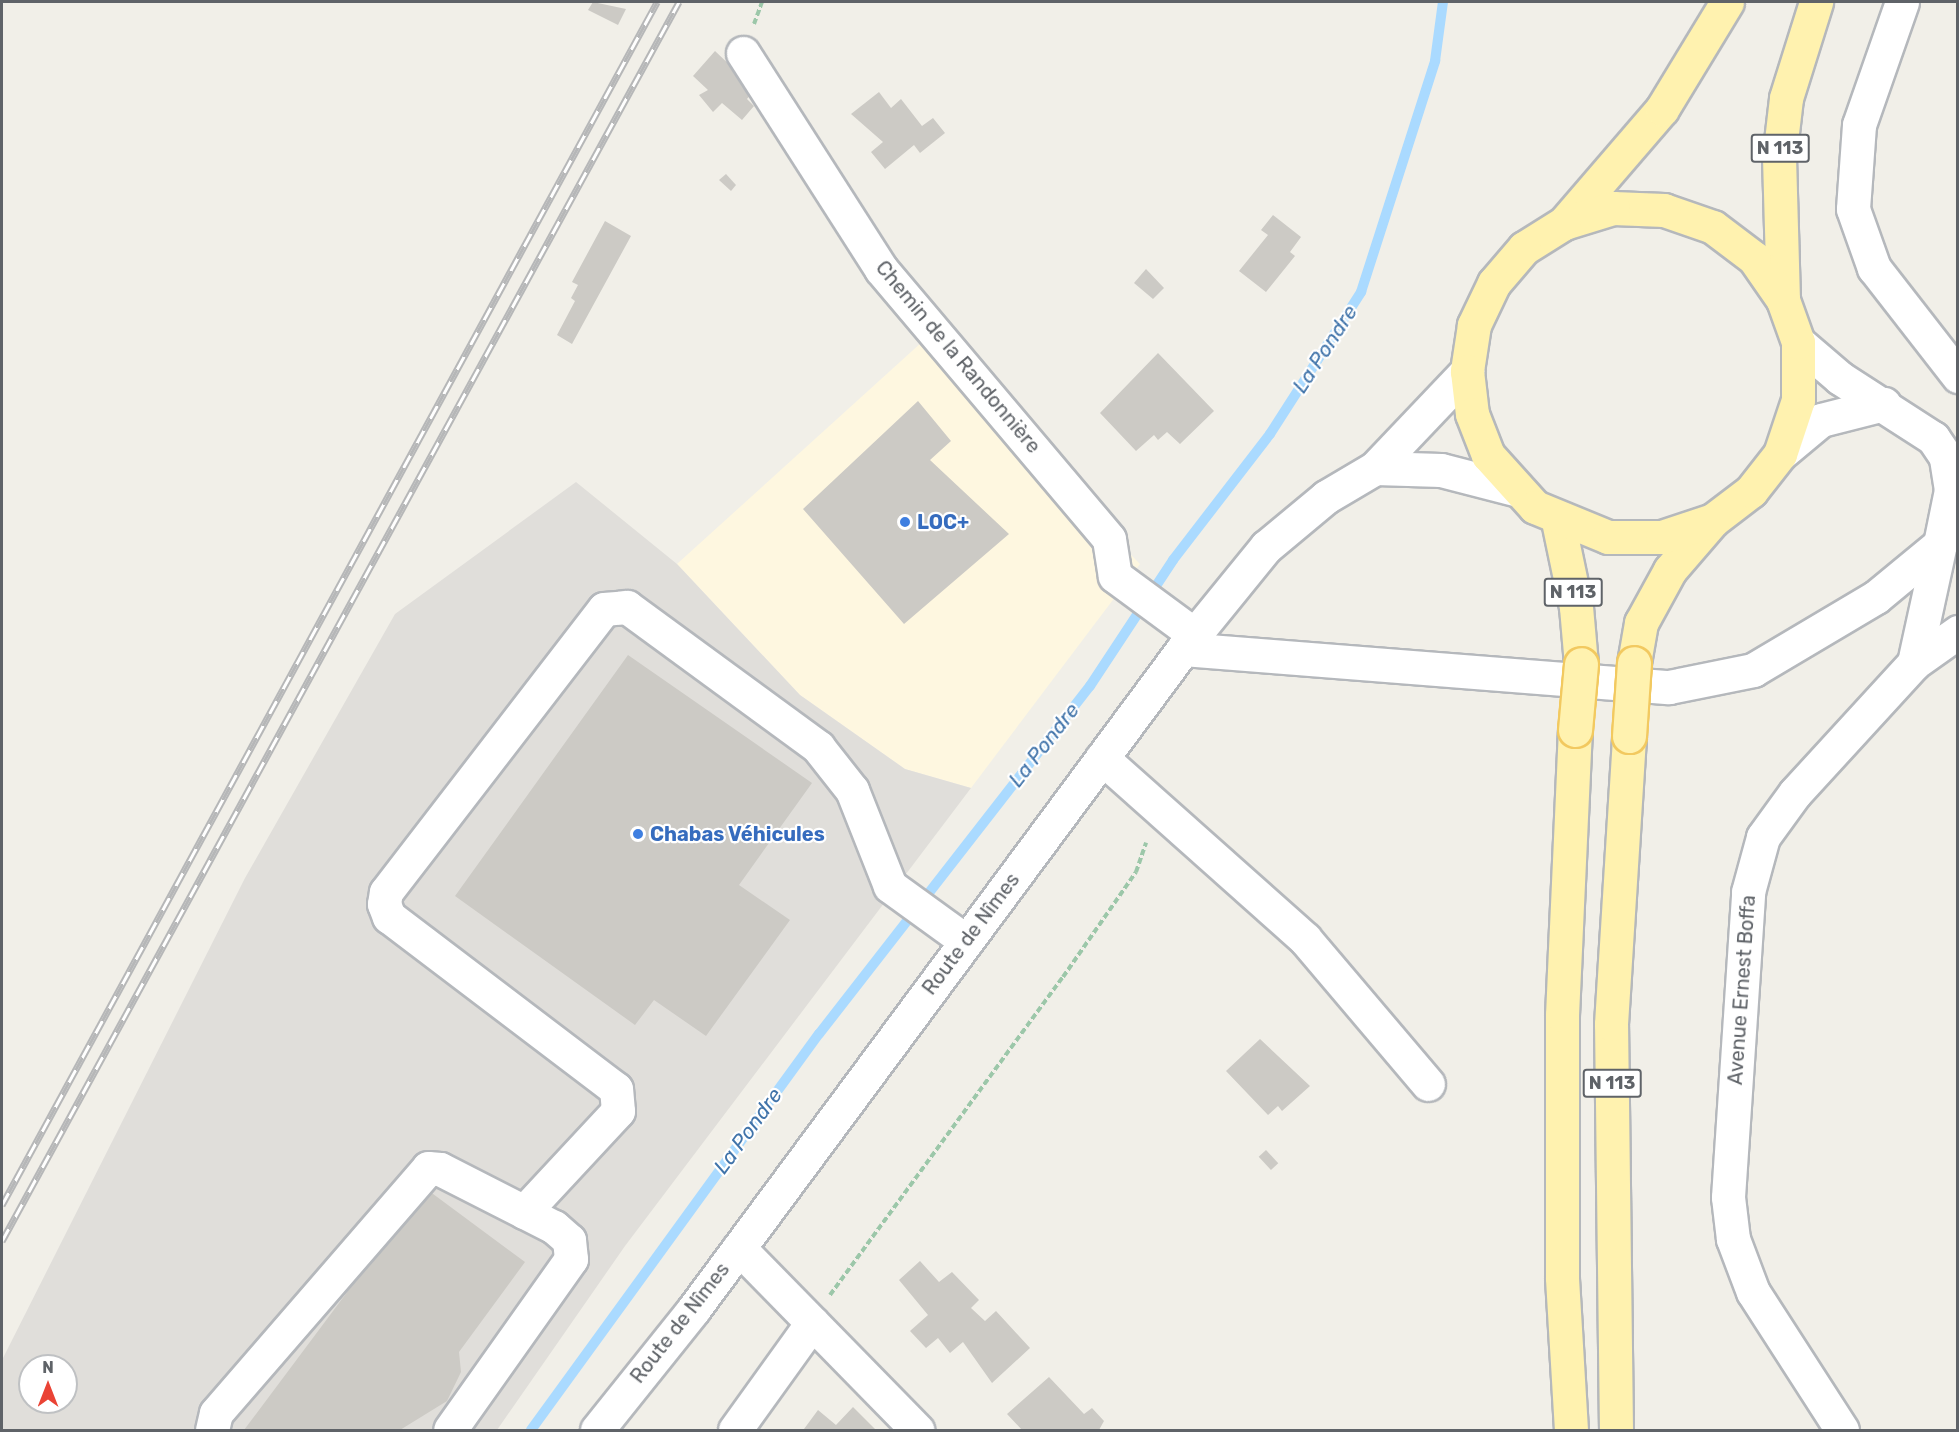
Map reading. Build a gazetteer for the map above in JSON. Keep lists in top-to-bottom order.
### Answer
{
  "streets": {
    "main road": ["N 113"],
    "street": ["Chemin de la Randonnière", "Route de Nîmes", "Avenue Ernest Boffa"]
  },
  "crossings": [
    ["Chemin de la Randonnière", "Route de Nîmes"]
  ],
  "water": ["La Pondre"],
  "places": ["LOC+", "Chabas Véhicules"],
  "north": "top"
}
